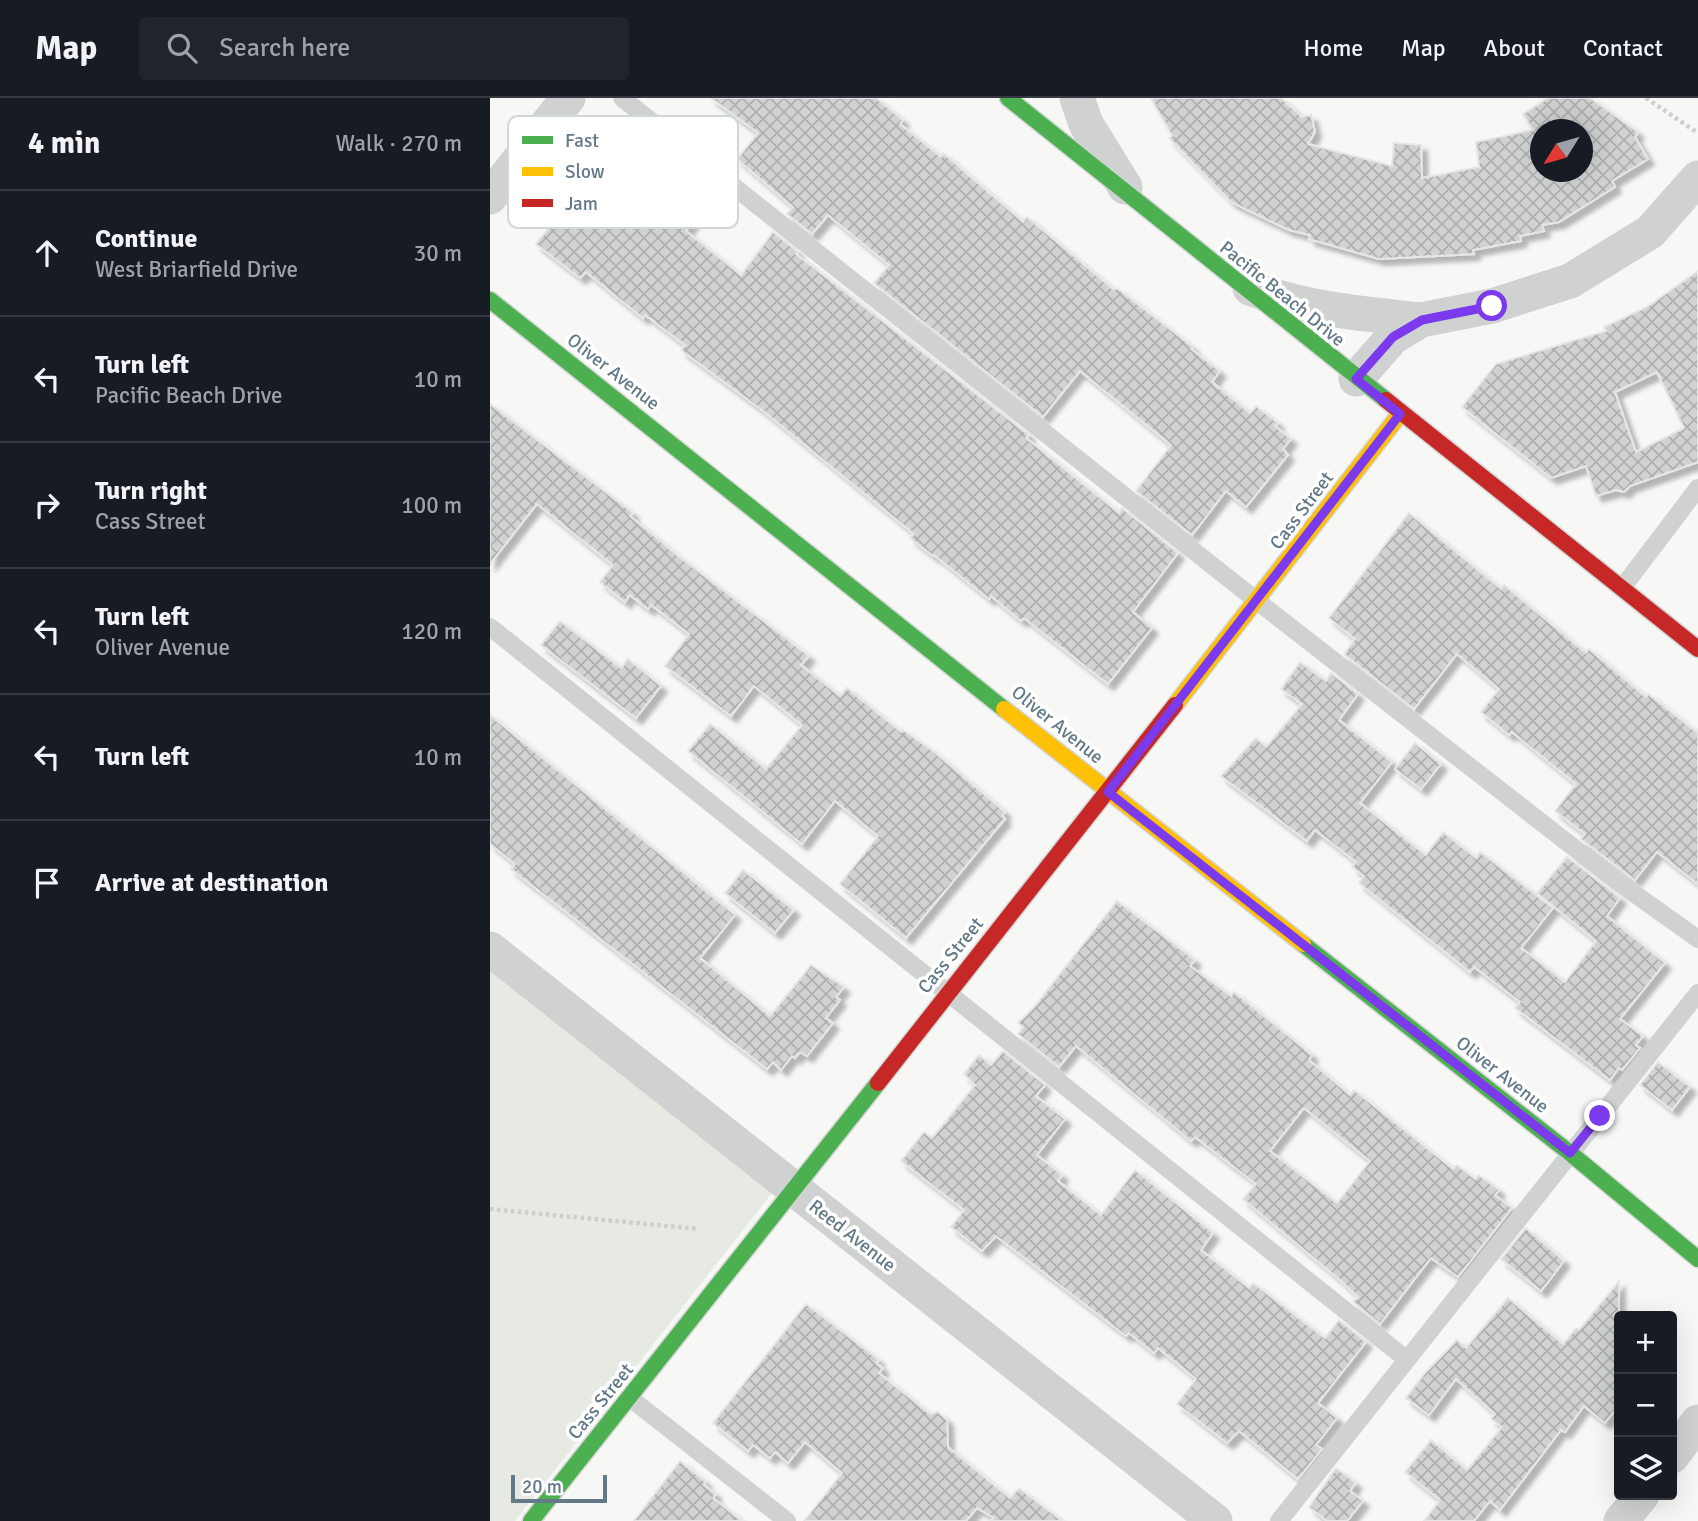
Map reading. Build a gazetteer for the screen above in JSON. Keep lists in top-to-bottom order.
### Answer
{
  "streets": {
    "street": [
      "Pacific Beach Drive",
      "Oliver Avenue",
      "Cass Street",
      "Reed Avenue"
    ]
  },
  "crossings": [
    ["Pacific Beach Drive", "Cass Street"],
    ["Oliver Avenue", "Cass Street"],
    ["Cass Street", "Reed Avenue"]
  ],
  "legend": ["Fast", "Slow", "Jam"],
  "scale_bar": "20 m",
  "north": "bottom left",
  "page": {
    "header": "Map",
    "search": "Search here",
    "nav": [
      "Home",
      "Map",
      "About",
      "Contact"
    ],
    "heading": ["4 min", "Walk · 270 m"],
    "list": [
      ["Continue", "West Briarfield Drive", "30 m"],
      ["Turn left", "Pacific Beach Drive", "10 m"],
      ["Turn right", "Cass Street", "100 m"],
      ["Turn left", "Oliver Avenue", "120 m"],
      ["Turn left", "10 m"],
      "Arrive at destination"
    ],
    "map_buttons": ["+", "−"],
    "scale": "20 m"
  }
}
